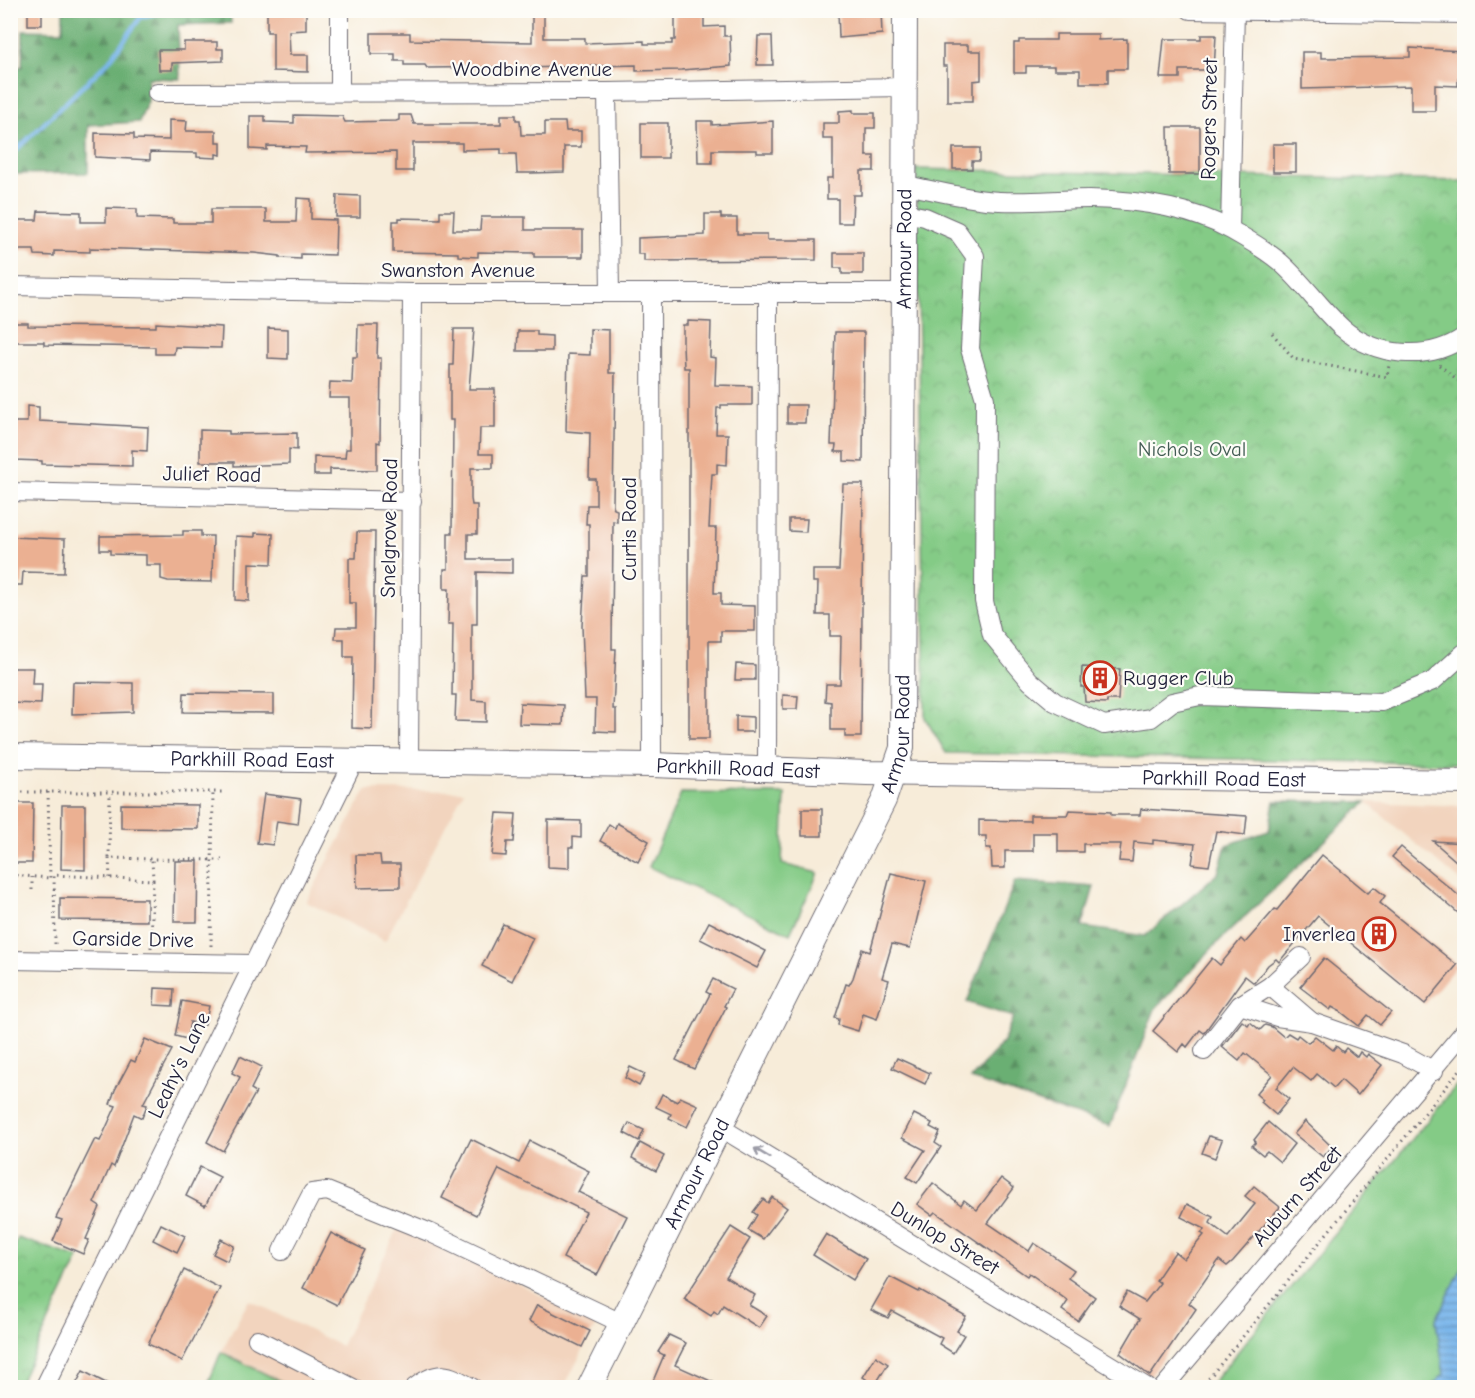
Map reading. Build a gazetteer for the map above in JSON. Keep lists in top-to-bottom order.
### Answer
{
  "streets": {
    "main road": ["Armour Road", "Parkhill Road East"],
    "street": [
      "Woodbine Avenue",
      "Rogers Street",
      "Swanston Avenue",
      "Juliet Road",
      "Snelgrove Road",
      "Curtis Road",
      "Garside Drive",
      "Leahy's Lane",
      "Auburn Street",
      "Dunlop Street"
    ]
  },
  "crossings": [
    ["Woodbine Avenue", "Armour Road"],
    ["Armour Road", "Swanston Avenue"],
    ["Armour Road", "Parkhill Road East"],
    ["Armour Road", "Dunlop Street"],
    ["Swanston Avenue", "Snelgrove Road"],
    ["Swanston Avenue", "Curtis Road"],
    ["Juliet Road", "Snelgrove Road"],
    ["Snelgrove Road", "Parkhill Road East"],
    ["Curtis Road", "Parkhill Road East"],
    ["Parkhill Road East", "Leahy's Lane"],
    ["Garside Drive", "Leahy's Lane"]
  ],
  "one_way": ["Dunlop Street"],
  "parks": ["Nichols Oval"],
  "places": {
    "building": ["Rugger Club", "Inverlea"]
  }
}
